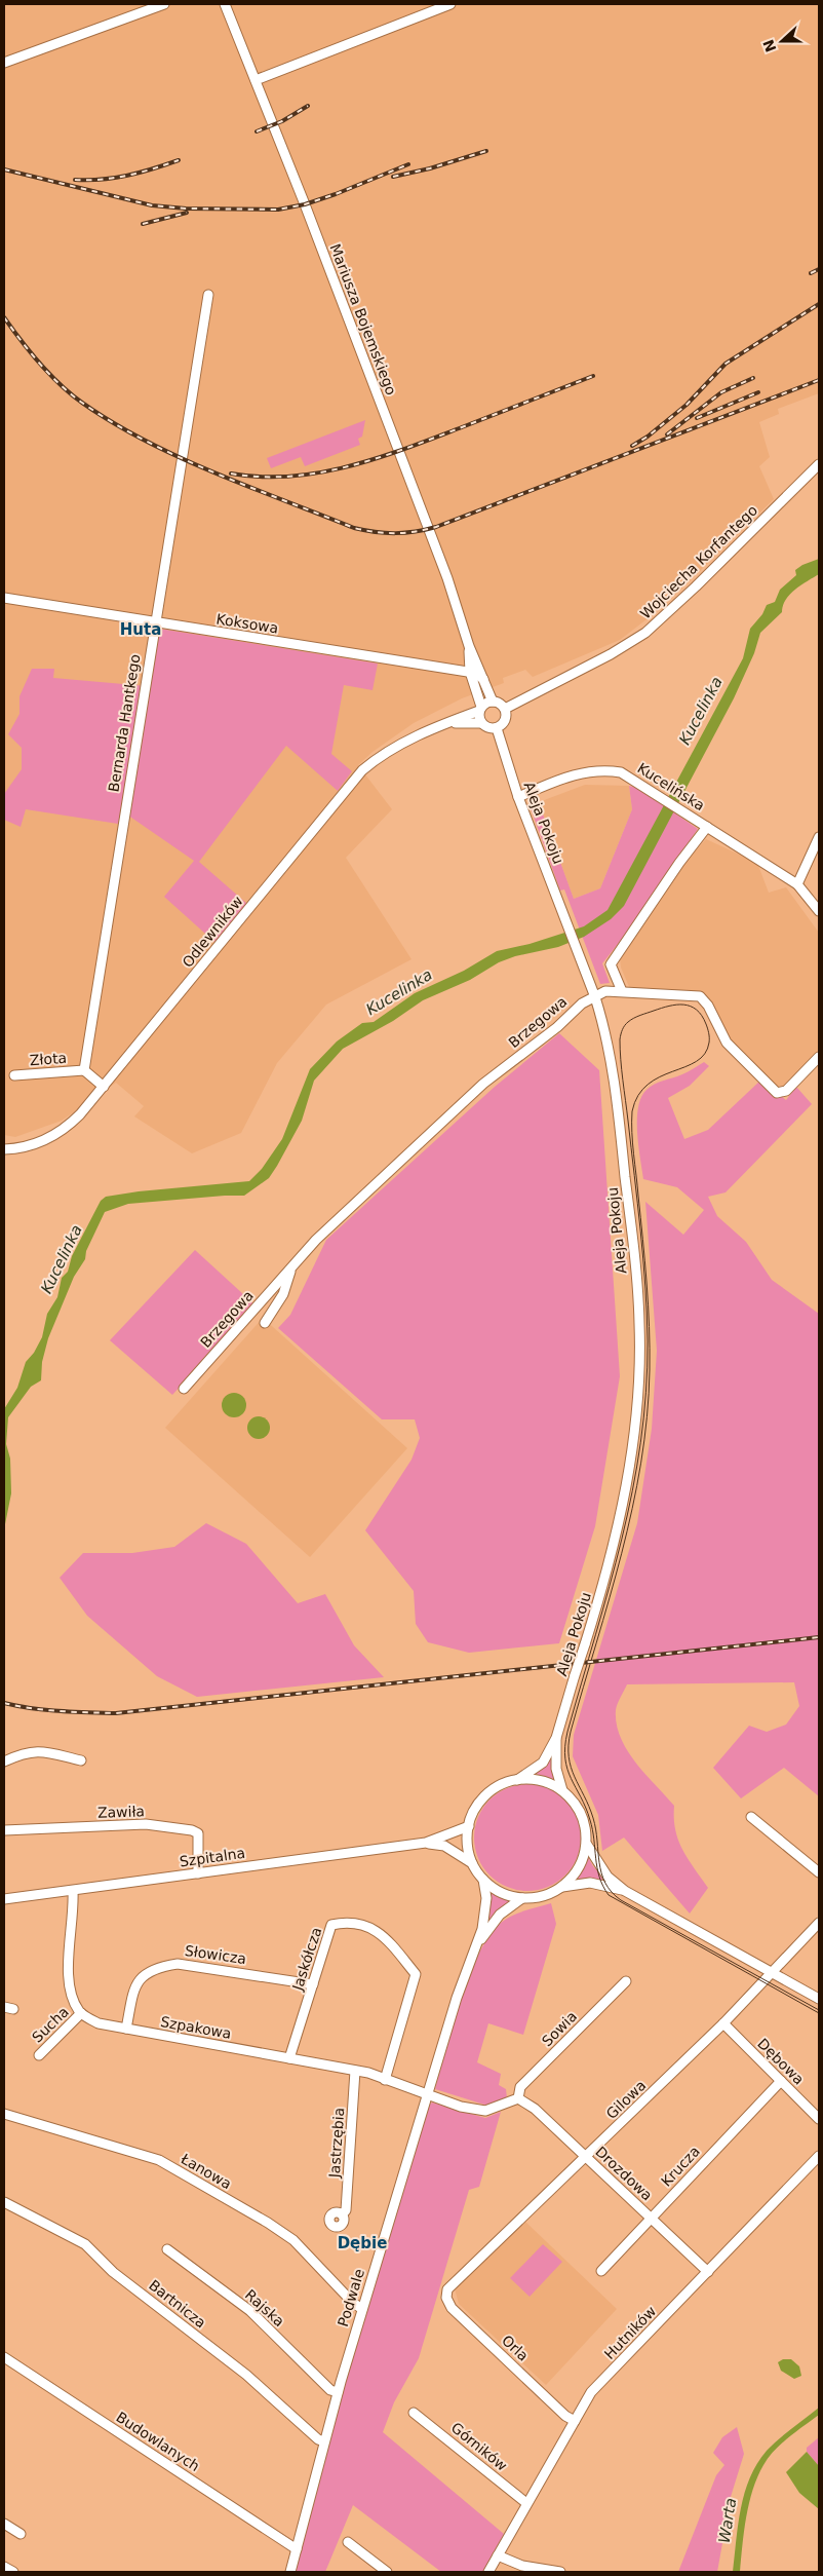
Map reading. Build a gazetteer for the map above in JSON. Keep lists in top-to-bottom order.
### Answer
{
  "streets": {
    "street": [
      "Mariusza Bojemskiego",
      "Wojciecha Korfantego",
      "Koksowa",
      "Bernarda Hantkego",
      "Kucelińska",
      "Aleja Pokoju",
      "Odlewników",
      "Brzegowa",
      "Złota",
      "Zawiła",
      "Szpitalna",
      "Słowicza",
      "Jaskółcza",
      "Sucha",
      "Szpakowa",
      "Sowia",
      "Dębowa",
      "Gilowa",
      "Jastrzębia",
      "Krucza",
      "Łanowa",
      "Drozdowa",
      "Podwale",
      "Bartnicza",
      "Rajska",
      "Hutników",
      "Orla",
      "Budowlanych",
      "Górników"
    ]
  },
  "crossings": [
    ["Mariusza Bojemskiego", "Wojciecha Korfantego"],
    ["Mariusza Bojemskiego", "Koksowa"],
    ["Mariusza Bojemskiego", "Aleja Pokoju"],
    ["Mariusza Bojemskiego", "Odlewników"],
    ["Wojciecha Korfantego", "Aleja Pokoju"],
    ["Wojciecha Korfantego", "Odlewników"],
    ["Koksowa", "Bernarda Hantkego"],
    ["Bernarda Hantkego", "Złota"],
    ["Kucelińska", "Aleja Pokoju"],
    ["Aleja Pokoju", "Odlewników"],
    ["Aleja Pokoju", "Brzegowa"],
    ["Aleja Pokoju", "Szpitalna"],
    ["Aleja Pokoju", "Podwale"],
    ["Zawiła", "Szpitalna"],
    ["Szpitalna", "Podwale"],
    ["Słowicza", "Jaskółcza"],
    ["Słowicza", "Szpakowa"],
    ["Jaskółcza", "Szpakowa"],
    ["Sucha", "Szpakowa"],
    ["Szpakowa", "Sowia"],
    ["Szpakowa", "Jastrzębia"],
    ["Szpakowa", "Drozdowa"],
    ["Szpakowa", "Podwale"],
    ["Sowia", "Drozdowa"],
    ["Dębowa", "Gilowa"],
    ["Dębowa", "Krucza"],
    ["Gilowa", "Drozdowa"],
    ["Gilowa", "Orla"],
    ["Krucza", "Drozdowa"],
    ["Łanowa", "Podwale"],
    ["Drozdowa", "Hutników"],
    ["Podwale", "Bartnicza"],
    ["Podwale", "Rajska"],
    ["Podwale", "Budowlanych"],
    ["Hutników", "Orla"],
    ["Hutników", "Górników"]
  ],
  "districts": ["Huta", "Dębie"],
  "water": ["Kucelinka", "Warta"],
  "north": "left"
}
